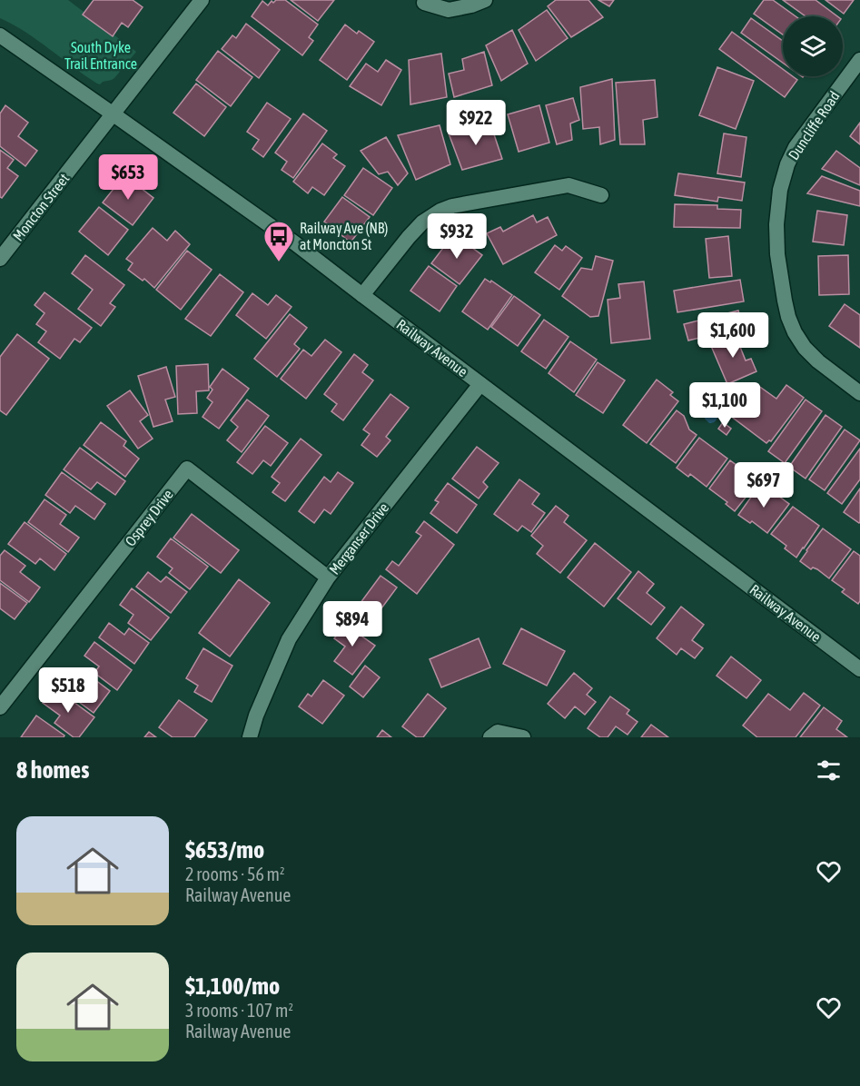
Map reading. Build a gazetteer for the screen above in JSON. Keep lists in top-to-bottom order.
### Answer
{
  "streets": {
    "street": [
      "Duncliffe Road",
      "Moncton Street",
      "Railway Avenue",
      "Osprey Drive",
      "Merganser Drive"
    ]
  },
  "crossings": [
    ["Moncton Street", "Railway Avenue"],
    ["Railway Avenue", "Merganser Drive"],
    ["Osprey Drive", "Merganser Drive"]
  ],
  "parks": ["South Dyke Trail Entrance"],
  "places": {
    "bus stop": ["Railway Ave (NB) at Moncton St"]
  },
  "page": {
    "price": [
      "$922",
      "$653",
      "$932",
      "$1,600",
      "$1,100",
      "$697",
      "$894",
      "$518"
    ],
    "heading": "8 homes",
    "list": [
      {
        "name": "$653/mo",
        "note": "2 rooms · 56 m² · Railway Avenue"
      },
      {
        "name": "$1,100/mo",
        "note": "3 rooms · 107 m² · Railway Avenue"
      }
    ]
  }
}
